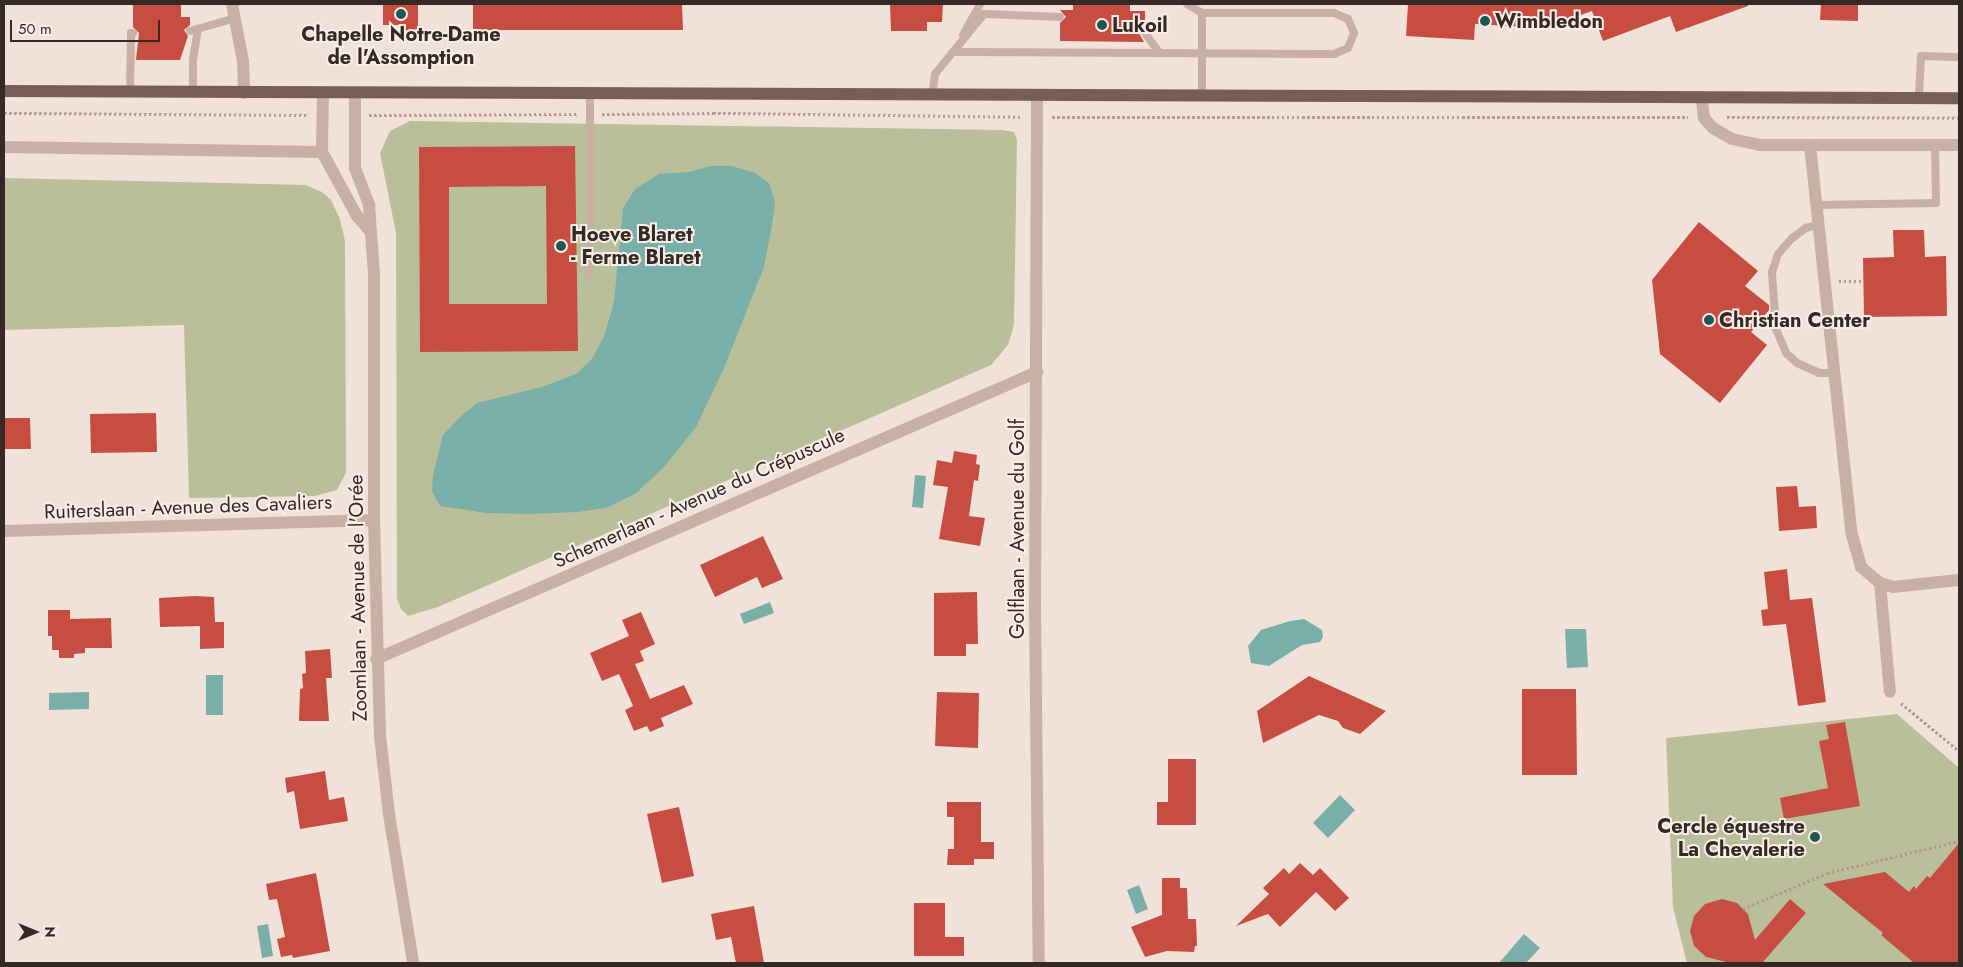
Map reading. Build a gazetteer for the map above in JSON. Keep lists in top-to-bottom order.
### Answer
{
  "streets": {
    "street": [
      "Schemerlaan - Avenue du Crépuscule",
      "Ruiterslaan - Avenue des Cavaliers",
      "Golflaan - Avenue du Golf",
      "Zoomlaan - Avenue de l'Orée"
    ]
  },
  "crossings": [
    ["Schemerlaan - Avenue du Crépuscule", "Golflaan - Avenue du Golf"],
    ["Schemerlaan - Avenue du Crépuscule", "Zoomlaan - Avenue de l'Orée"],
    ["Ruiterslaan - Avenue des Cavaliers", "Zoomlaan - Avenue de l'Orée"]
  ],
  "places": [
    "Chapelle Notre-Dame de l'Assomption",
    "Wimbledon",
    "Lukoil",
    "Hoeve Blaret - Ferme Blaret",
    "Christian Center",
    "Cercle équestre La Chevalerie"
  ],
  "scale_bar": "50 m",
  "north": "right"
}
